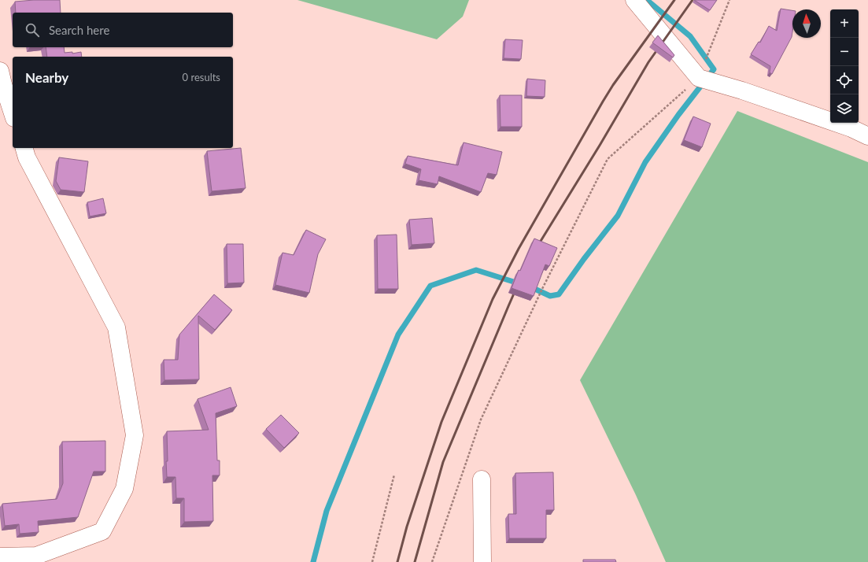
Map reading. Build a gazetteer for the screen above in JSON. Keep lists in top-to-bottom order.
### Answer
{
  "north": "top",
  "page": {
    "map_buttons": ["+", "−"],
    "search": "Search here",
    "heading": ["Nearby", "0 results"]
  }
}
